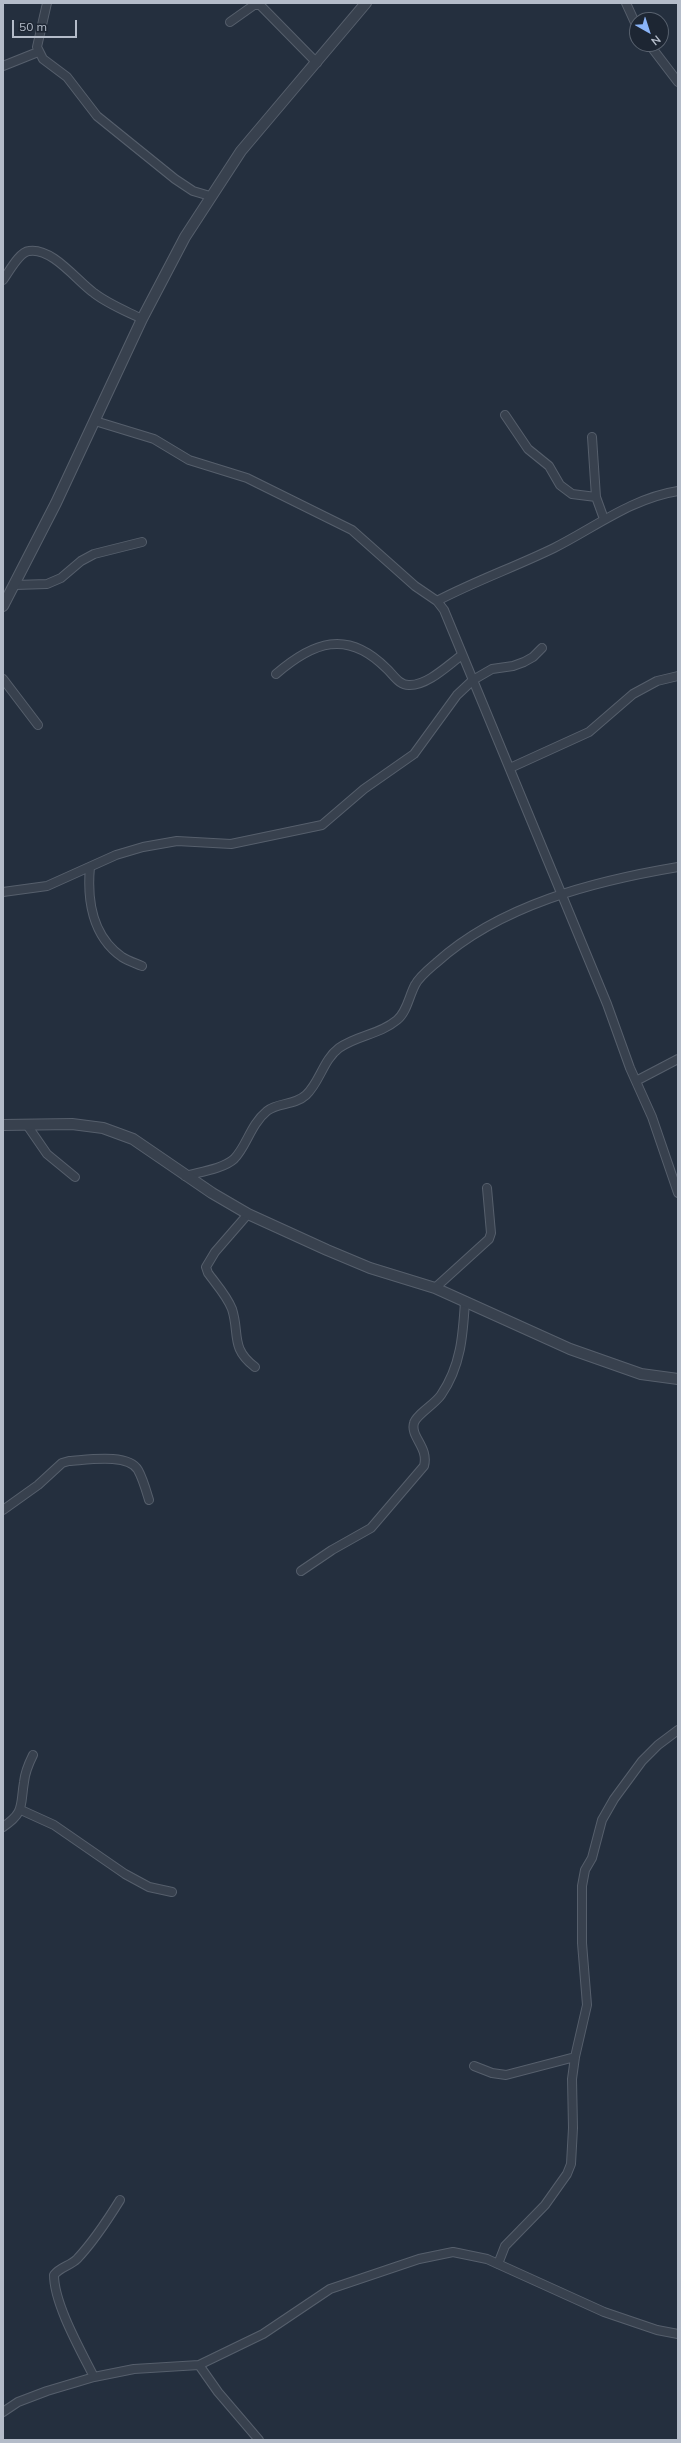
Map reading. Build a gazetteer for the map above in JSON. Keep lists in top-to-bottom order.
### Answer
{
  "scale_bar": "50 m",
  "north": "bottom right"
}
